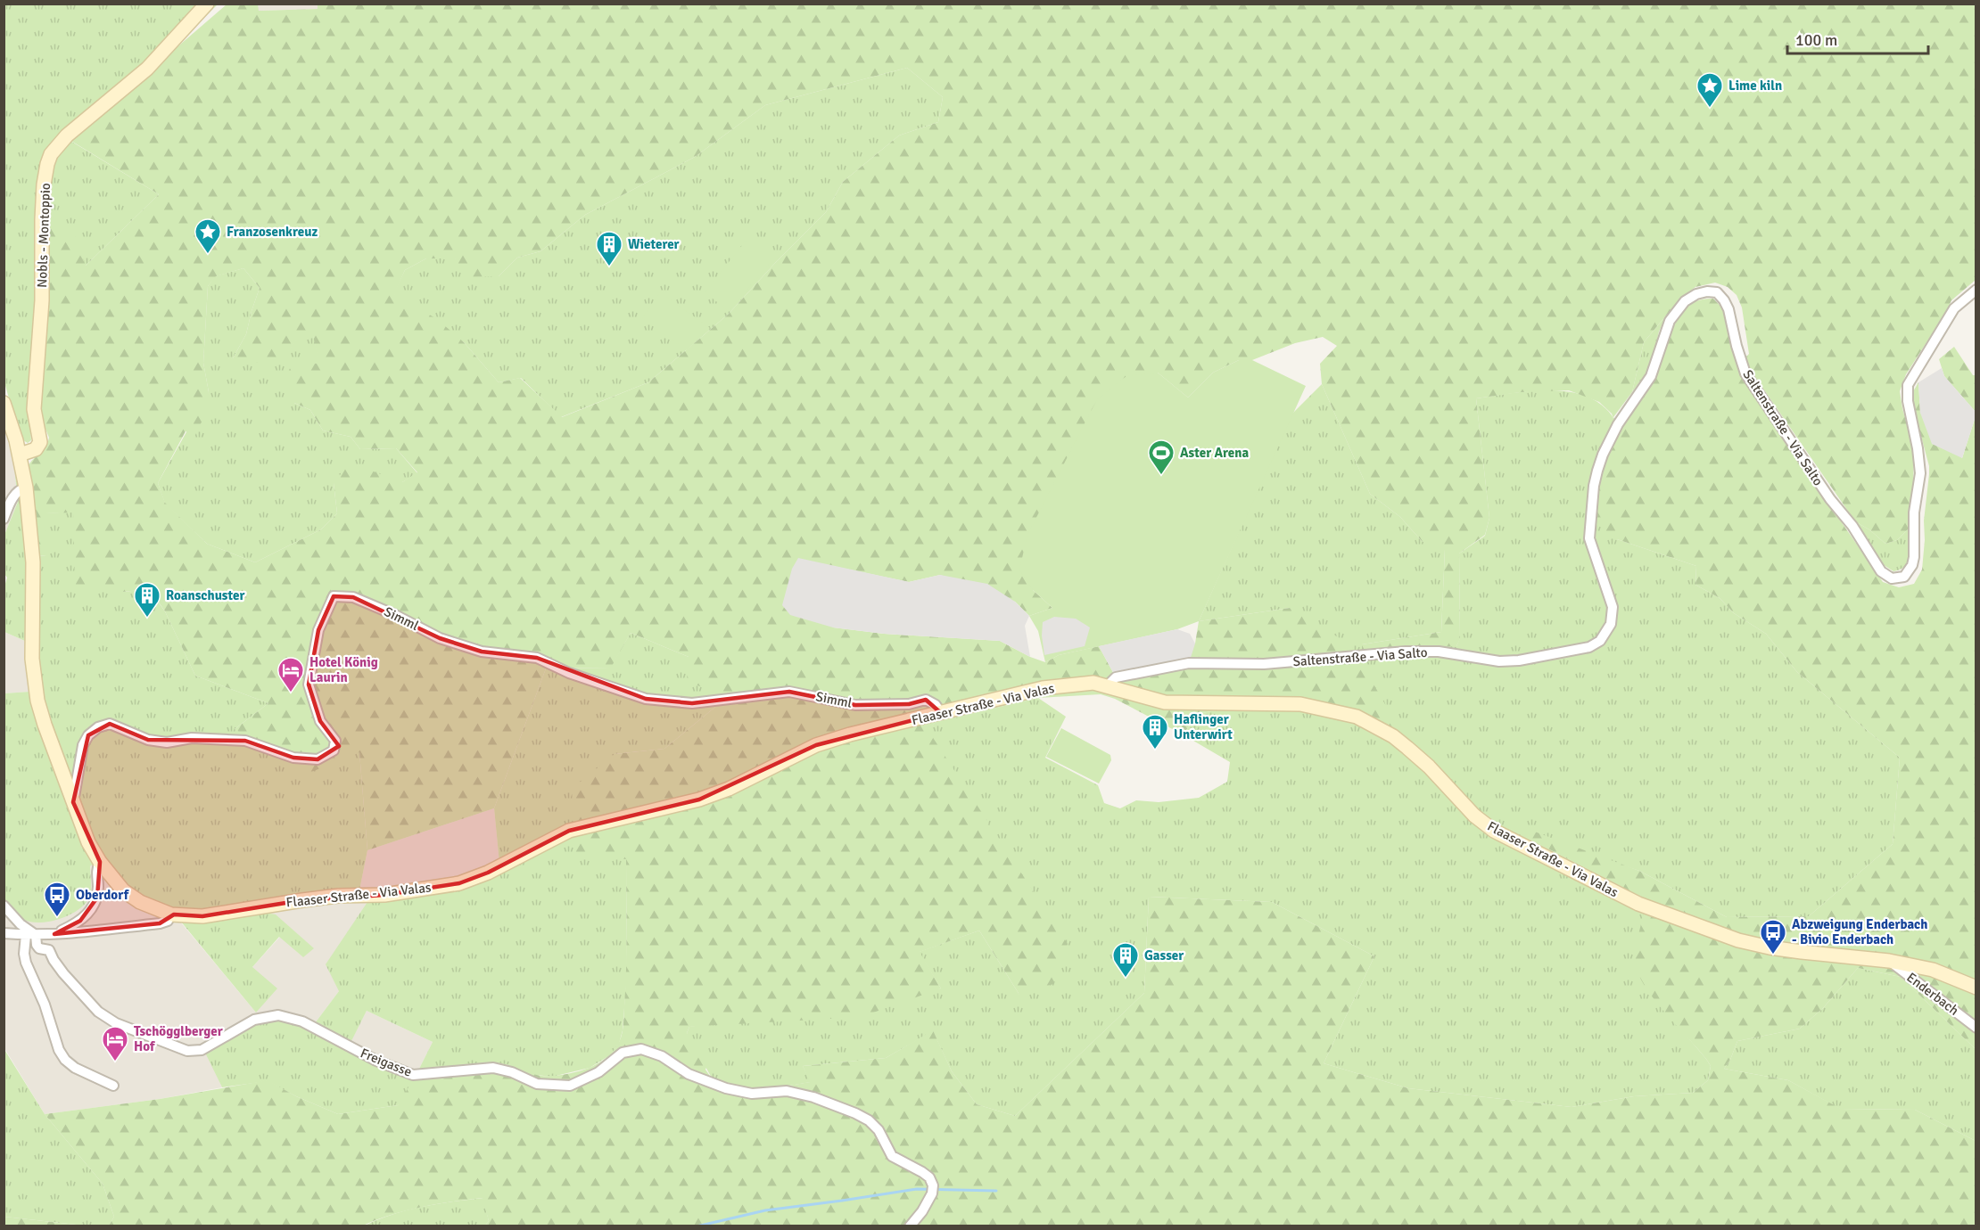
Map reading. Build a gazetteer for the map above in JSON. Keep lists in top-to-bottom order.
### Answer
{
  "streets": {
    "main road": ["Nobls - Montoppio", "Flaaser Straße - Via Valas"],
    "street": [
      "Saltenstraße - Via Salto",
      "Simml",
      "Enderbach",
      "Freigasse"
    ]
  },
  "crossings": [
    ["Nobls - Montoppio", "Flaaser Straße - Via Valas"],
    ["Saltenstraße - Via Salto", "Flaaser Straße - Via Valas"],
    ["Simml", "Flaaser Straße - Via Valas"],
    ["Flaaser Straße - Via Valas", "Enderbach"]
  ],
  "places": {
    "place": ["Lime kiln", "Franzosenkreuz"],
    "building": [
      "Wieterer",
      "Roanschuster",
      "Haflinger Unterwirt",
      "Gasser"
    ],
    "sports": ["Aster Arena"],
    "hotel": ["Hotel König Laurin", "Tschögglberger Hof"],
    "bus stop": ["Oberdorf", "Abzweigung Enderbach - Bivio Enderbach"]
  },
  "scale_bar": "100 m"
}
